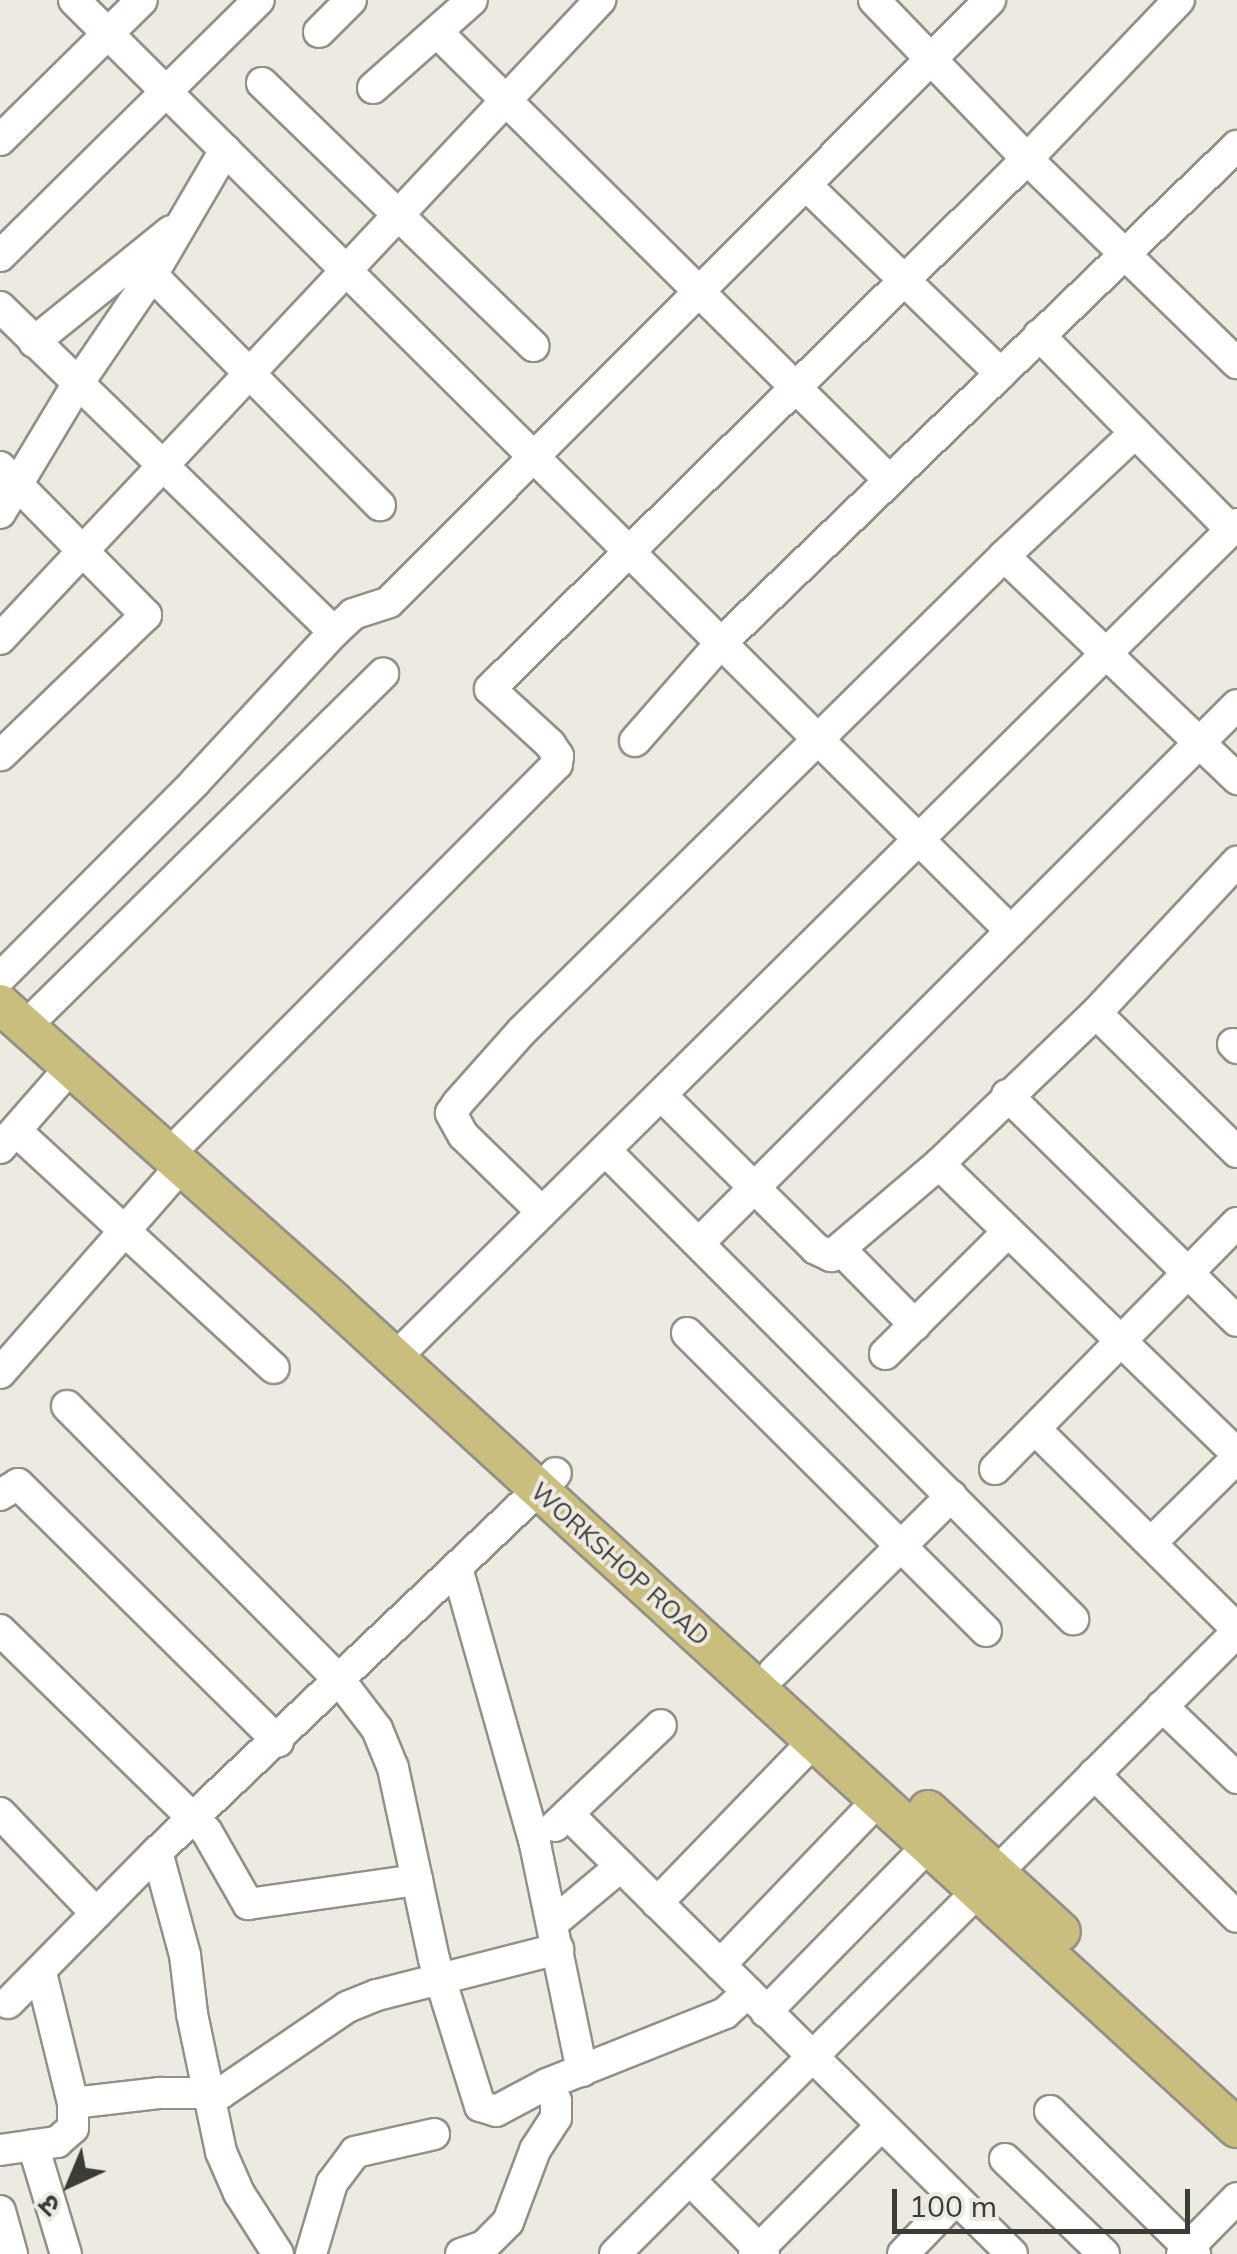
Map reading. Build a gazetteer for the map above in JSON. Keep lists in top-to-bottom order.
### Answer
{
  "streets": {
    "main road": ["WORKSHOP ROAD"]
  },
  "scale_bar": "100 m",
  "north": "bottom left"
}
